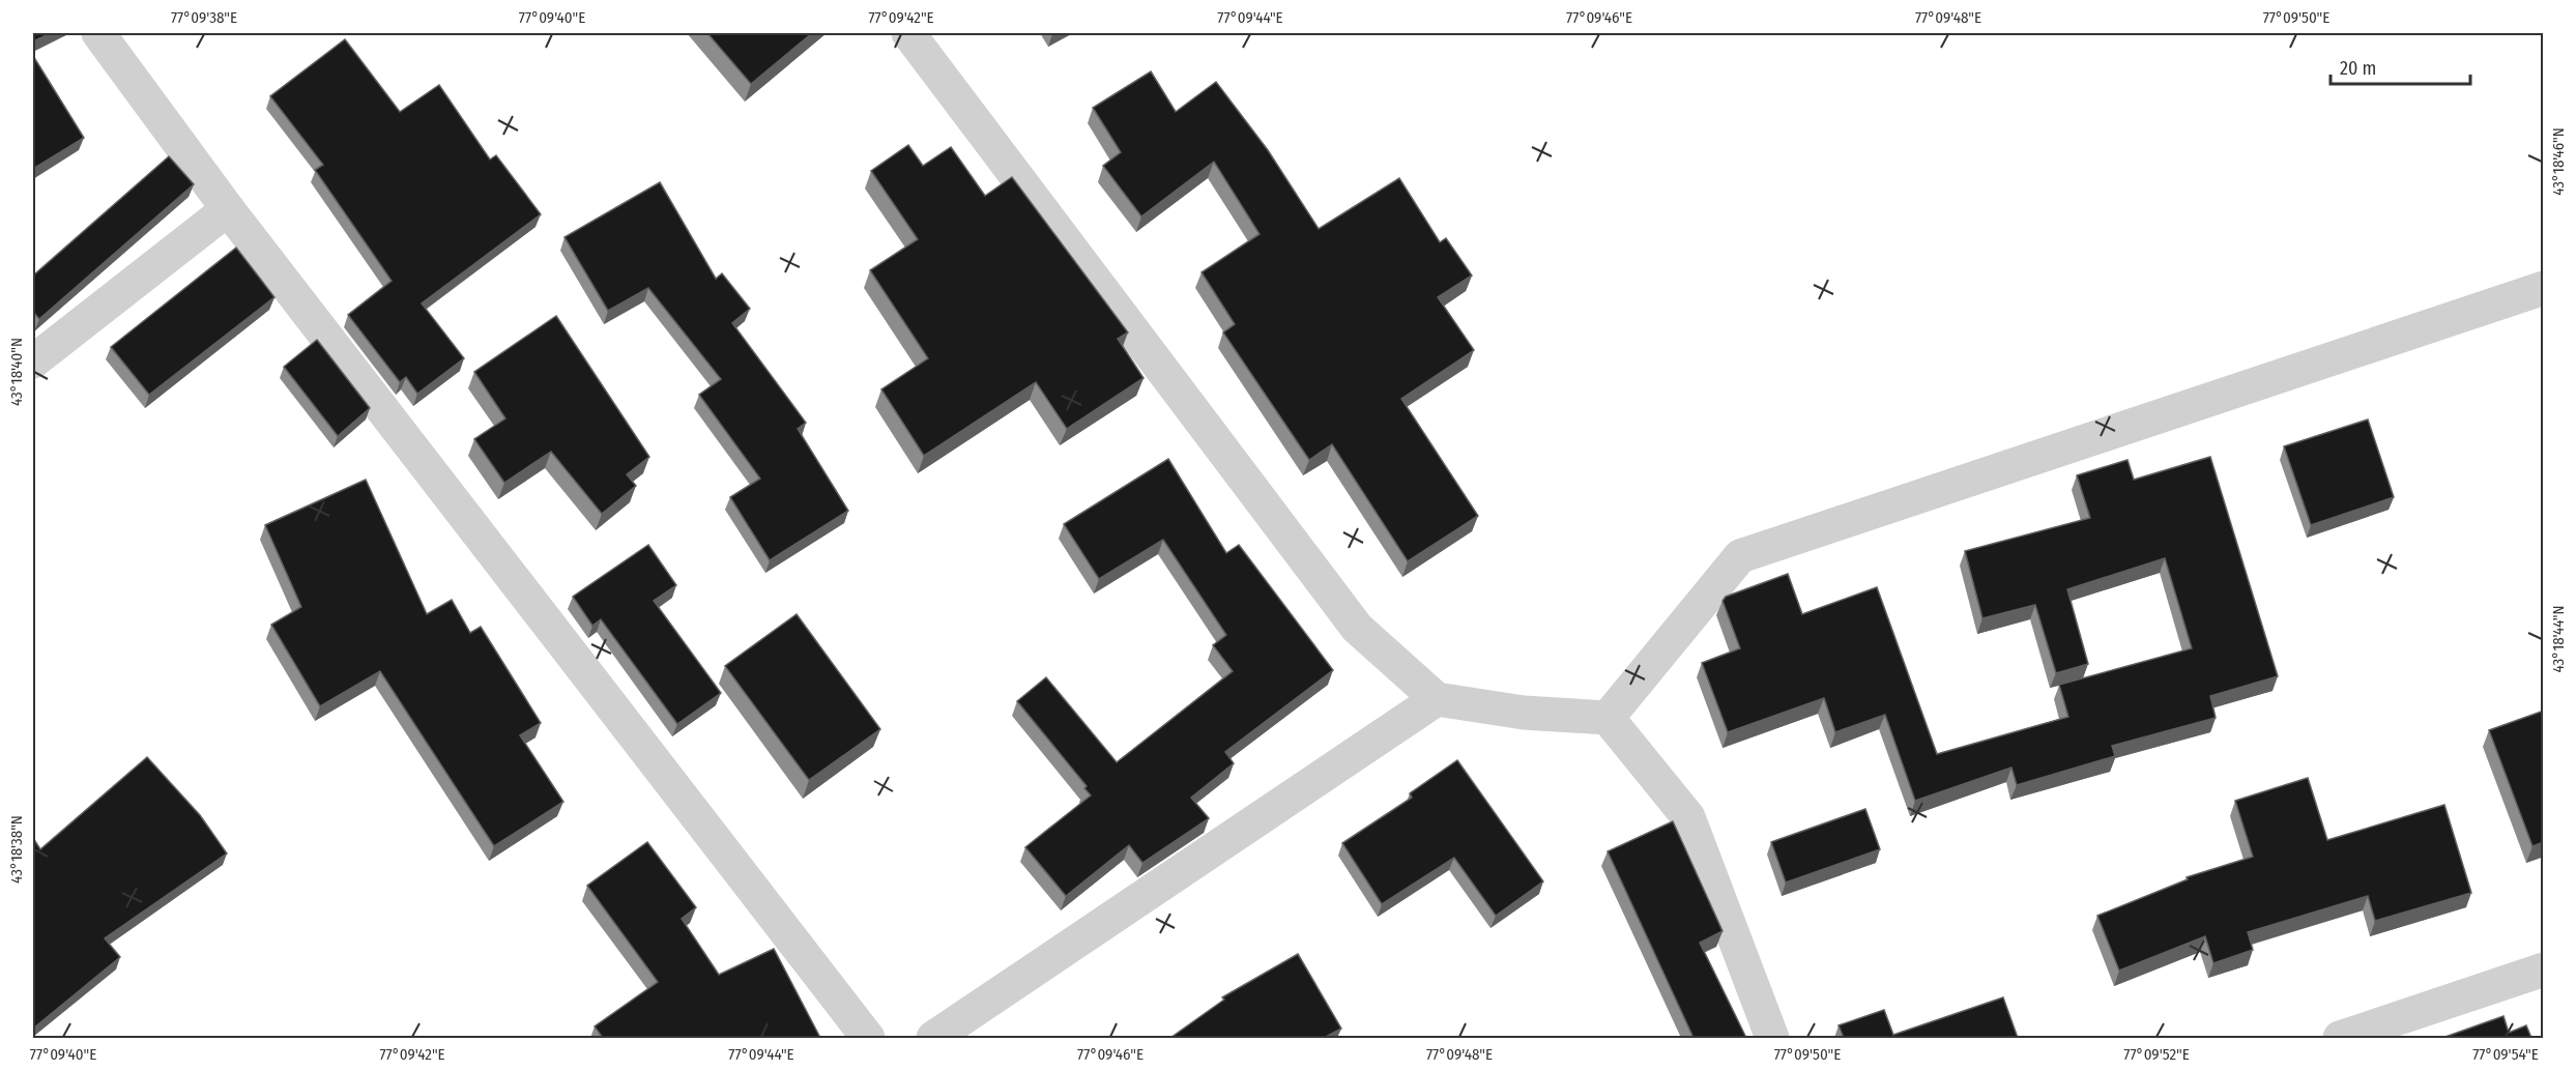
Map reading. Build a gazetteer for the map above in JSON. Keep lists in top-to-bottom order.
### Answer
{
  "scale_bar": "20 m",
  "coordinates": [
    "77°09'38\"E",
    "77°09'40\"E",
    "77°09'42\"E",
    "77°09'44\"E",
    "77°09'46\"E",
    "77°09'48\"E",
    "77°09'50\"E",
    "43°18'46\"N",
    "43°18'40\"N",
    "43°18'44\"N",
    "43°18'38\"N",
    "77°09'52\"E",
    "77°09'54\"E"
  ]
}
